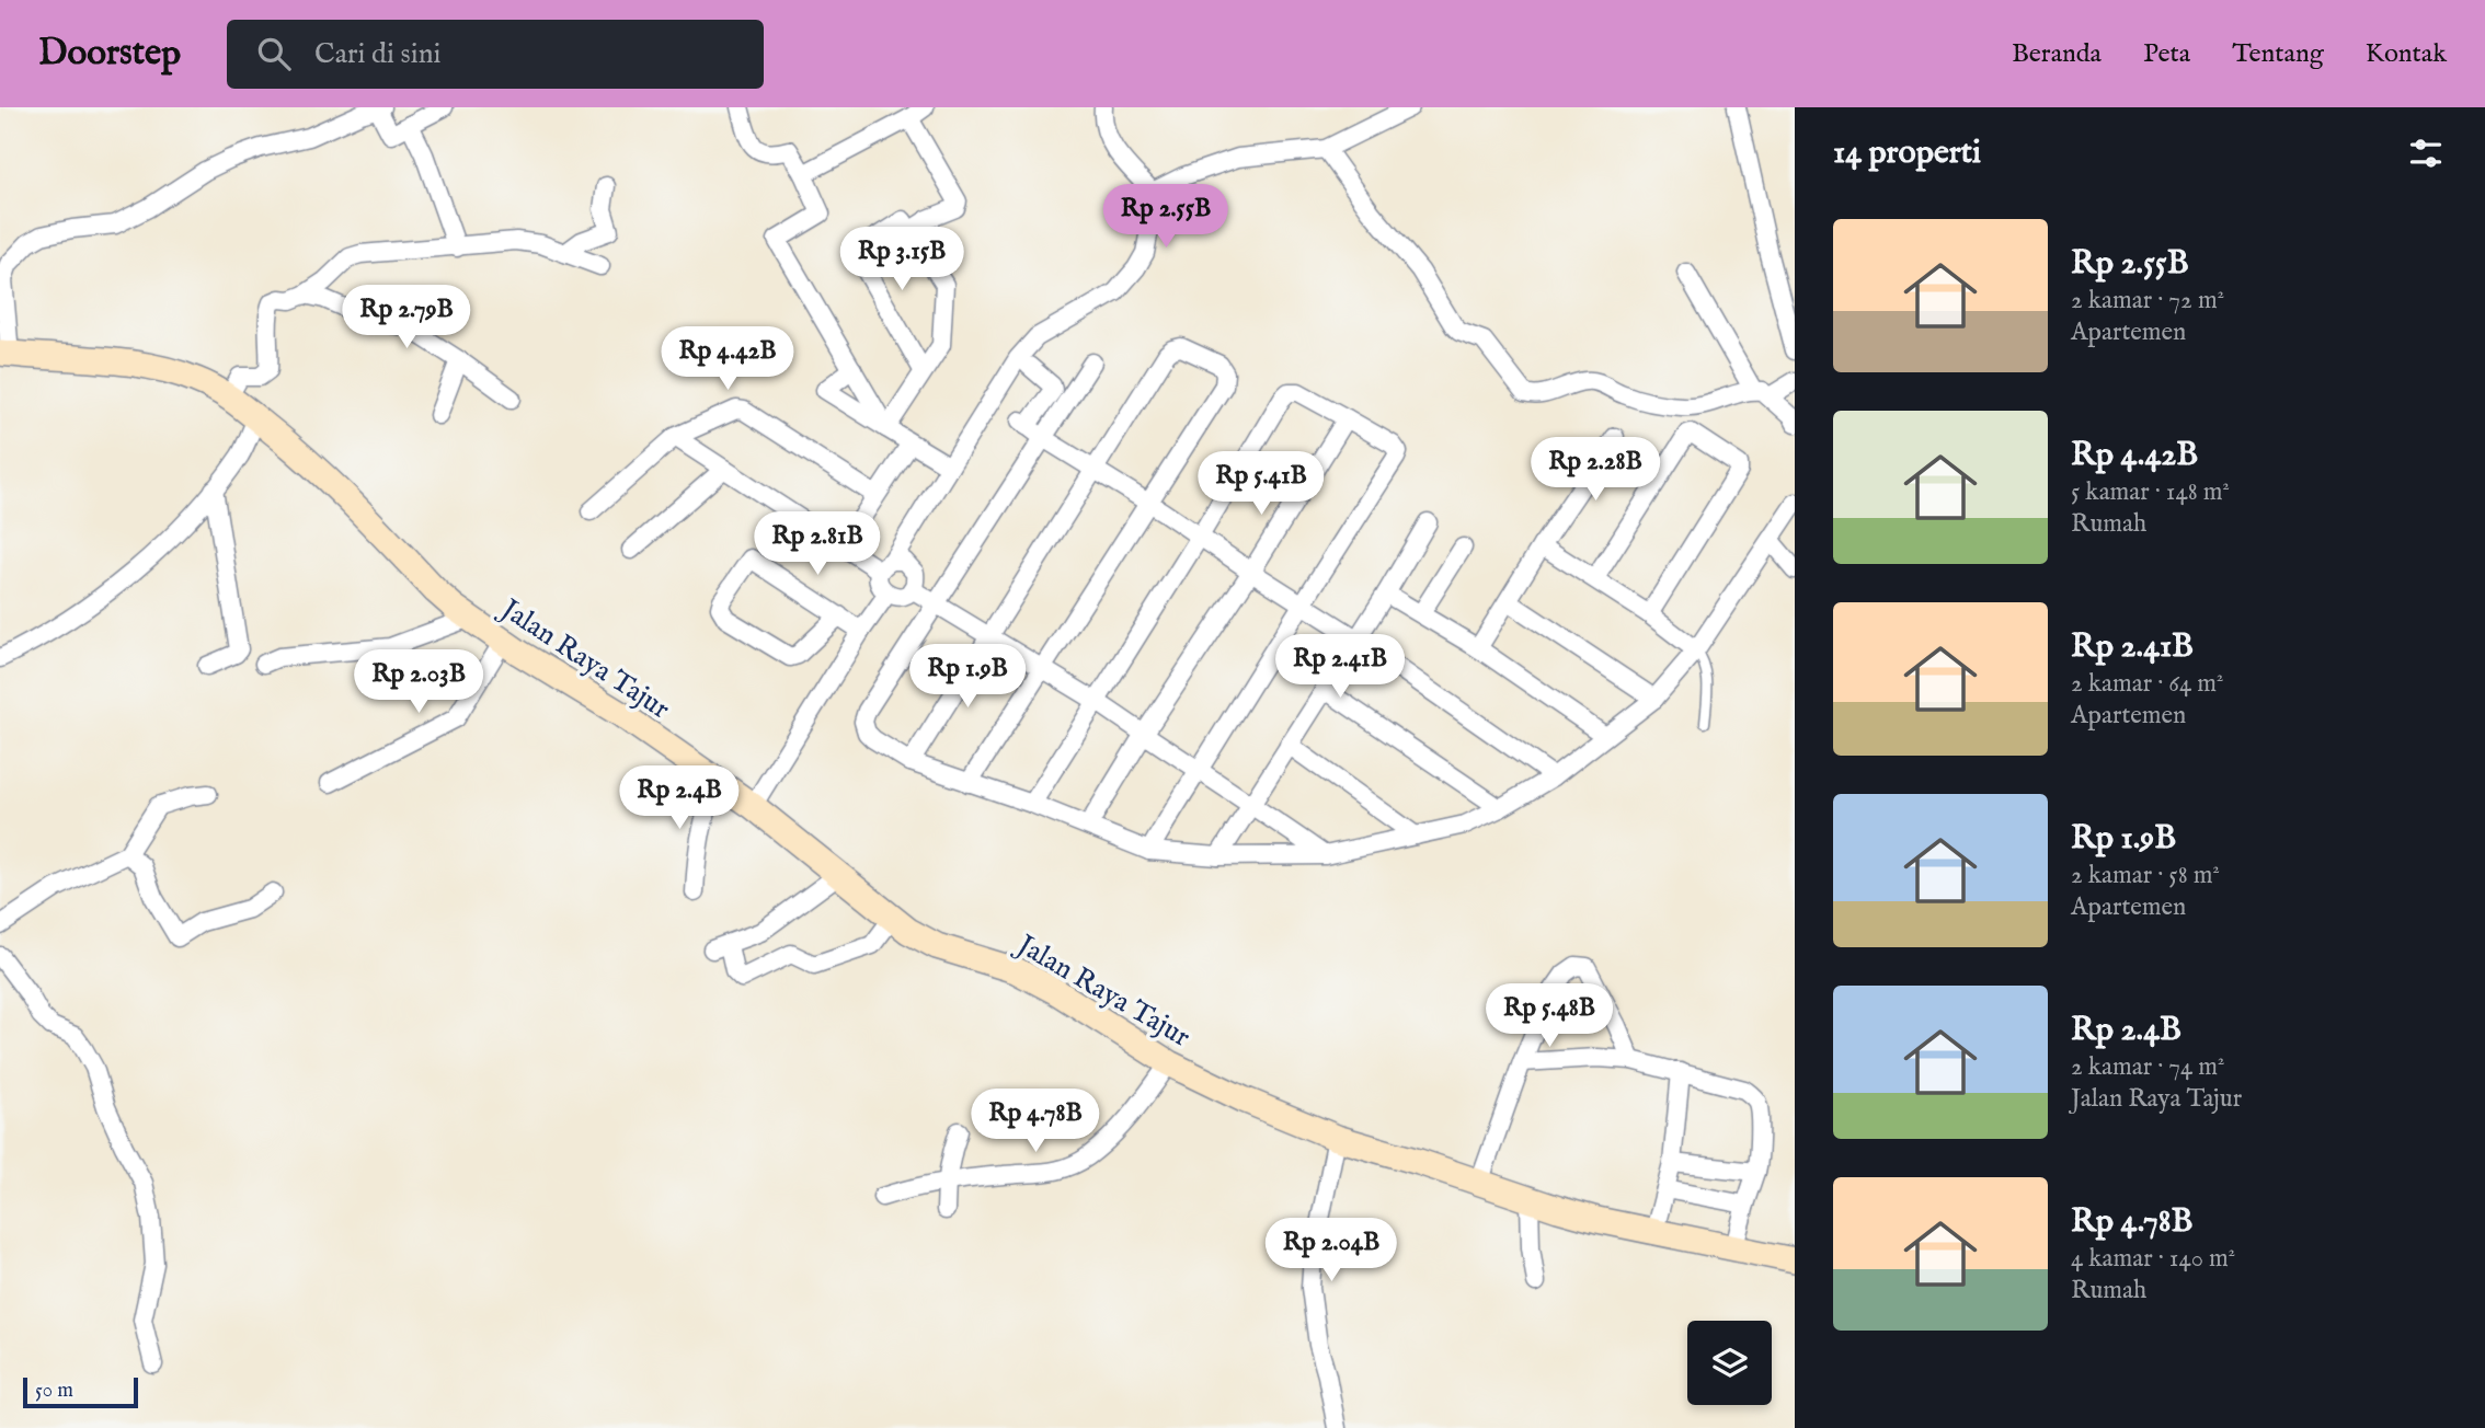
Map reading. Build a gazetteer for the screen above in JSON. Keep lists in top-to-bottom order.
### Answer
{
  "streets": {
    "main road": ["Jalan Raya Tajur"]
  },
  "scale_bar": "50 m",
  "page": {
    "header": "Doorstep",
    "search": "Cari di sini",
    "nav": [
      "Beranda",
      "Peta",
      "Tentang",
      "Kontak"
    ],
    "heading": "14 properti",
    "price": [
      "Rp 2.55B",
      "Rp 3.15B",
      "Rp 2.79B",
      "Rp 4.42B",
      "Rp 2.28B",
      "Rp 5.41B",
      "Rp 2.81B",
      "Rp 2.41B",
      "Rp 1.9B",
      "Rp 2.03B",
      "Rp 2.4B",
      "Rp 5.48B",
      "Rp 4.78B",
      "Rp 2.04B"
    ],
    "list": [
      {
        "name": "Rp 2.55B",
        "note": "2 kamar · 72 m² · Apartemen"
      },
      {
        "name": "Rp 4.42B",
        "note": "5 kamar · 148 m² · Rumah"
      },
      {
        "name": "Rp 2.41B",
        "note": "2 kamar · 64 m² · Apartemen"
      },
      {
        "name": "Rp 1.9B",
        "note": "2 kamar · 58 m² · Apartemen"
      },
      {
        "name": "Rp 2.4B",
        "note": "2 kamar · 74 m² · Jalan Raya Tajur"
      },
      {
        "name": "Rp 4.78B",
        "note": "4 kamar · 140 m² · Rumah"
      }
    ],
    "scale": "50 m"
  }
}
